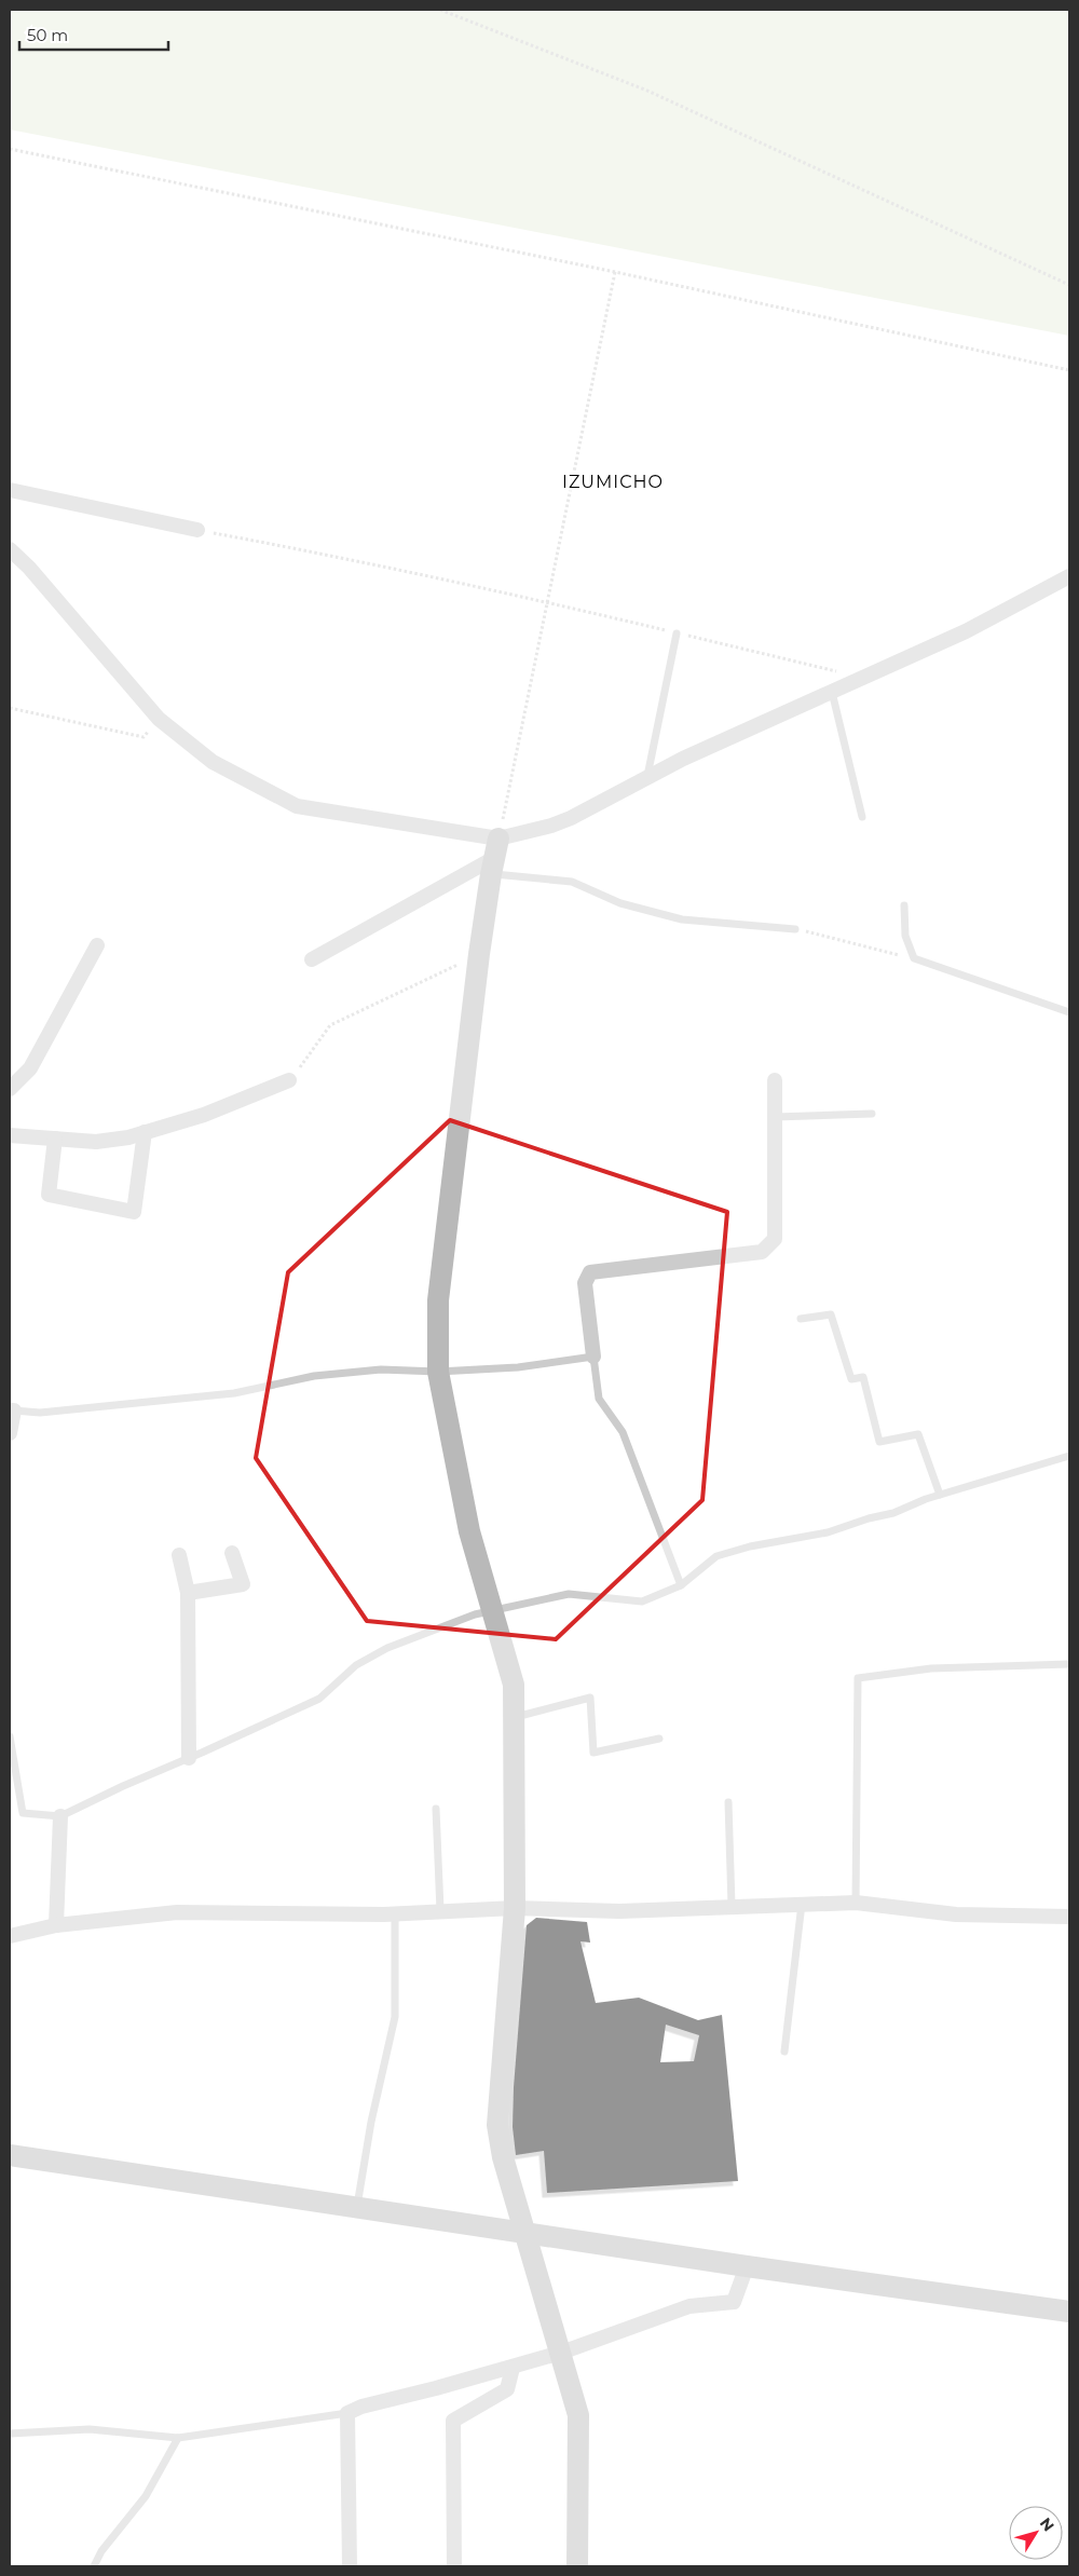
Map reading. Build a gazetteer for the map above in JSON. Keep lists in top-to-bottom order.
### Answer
{
  "districts": ["IZUMICHO"],
  "scale_bar": "50 m",
  "north": "top right"
}
